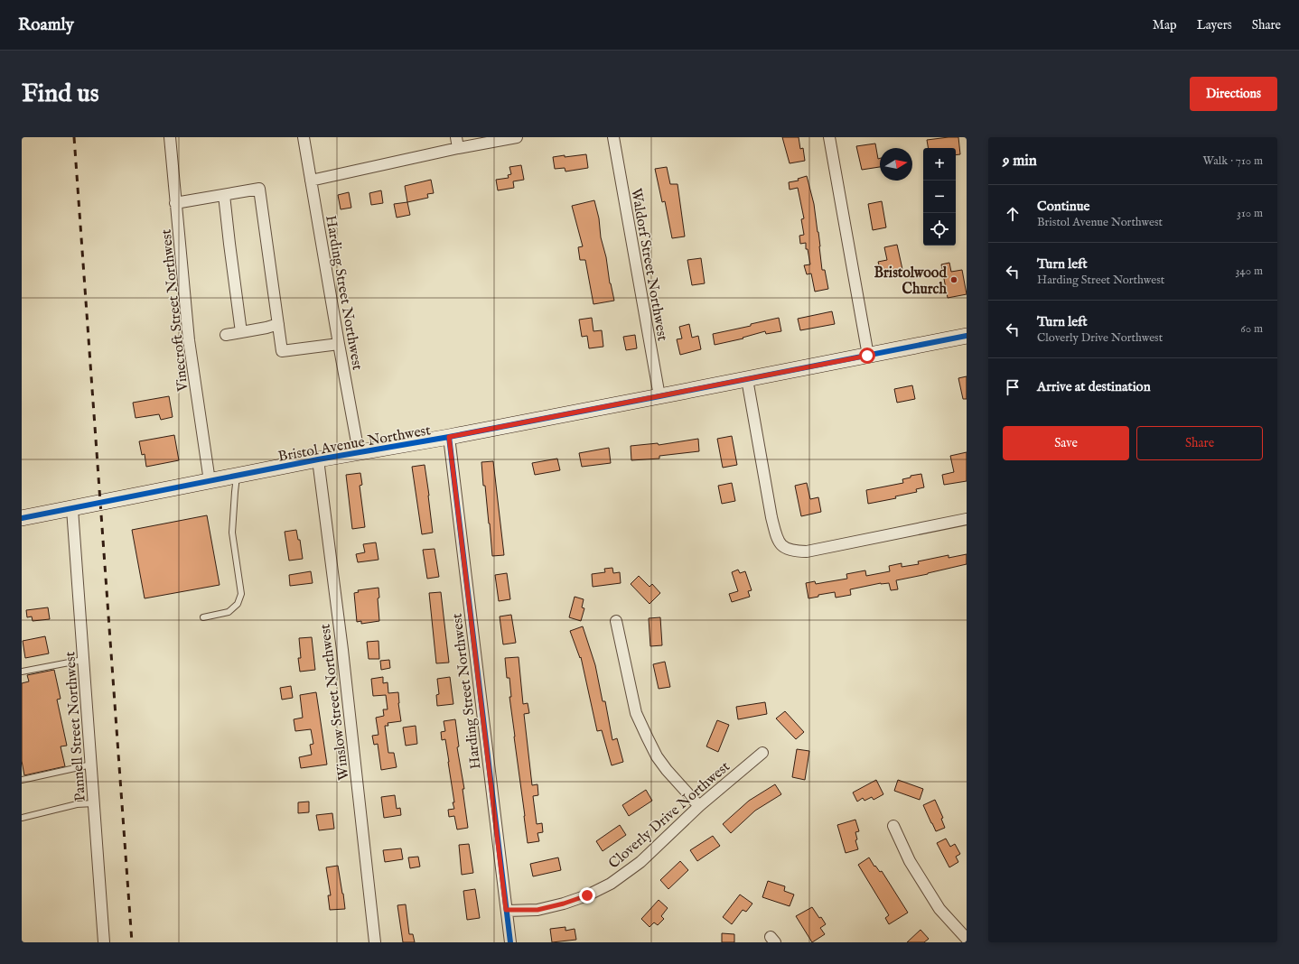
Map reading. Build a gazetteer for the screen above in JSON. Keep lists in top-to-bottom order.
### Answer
{
  "streets": {
    "street": [
      "Waldorf Street Northwest",
      "Harding Street Northwest",
      "Vinecroft Street Northwest",
      "Bristol Avenue Northwest",
      "Winslow Street Northwest",
      "Pannell Street Northwest",
      "Cloverly Drive Northwest"
    ]
  },
  "crossings": [
    ["Waldorf Street Northwest", "Bristol Avenue Northwest"],
    ["Harding Street Northwest", "Bristol Avenue Northwest"],
    ["Harding Street Northwest", "Cloverly Drive Northwest"],
    ["Vinecroft Street Northwest", "Bristol Avenue Northwest"],
    ["Bristol Avenue Northwest", "Winslow Street Northwest"],
    ["Bristol Avenue Northwest", "Pannell Street Northwest"]
  ],
  "places": ["Bristolwood Church"],
  "north": "right",
  "page": {
    "header": "Roamly",
    "nav": ["Map", "Layers", "Share"],
    "buttons": [
      "Directions",
      ["Save", "Share"]
    ],
    "title": "Find us",
    "heading": ["9 min", "Walk · 710 m"],
    "map_buttons": ["+", "−"],
    "list": [
      ["Continue", "Bristol Avenue Northwest", "310 m"],
      ["Turn left", "Harding Street Northwest", "340 m"],
      ["Turn left", "Cloverly Drive Northwest", "60 m"],
      "Arrive at destination"
    ]
  }
}
